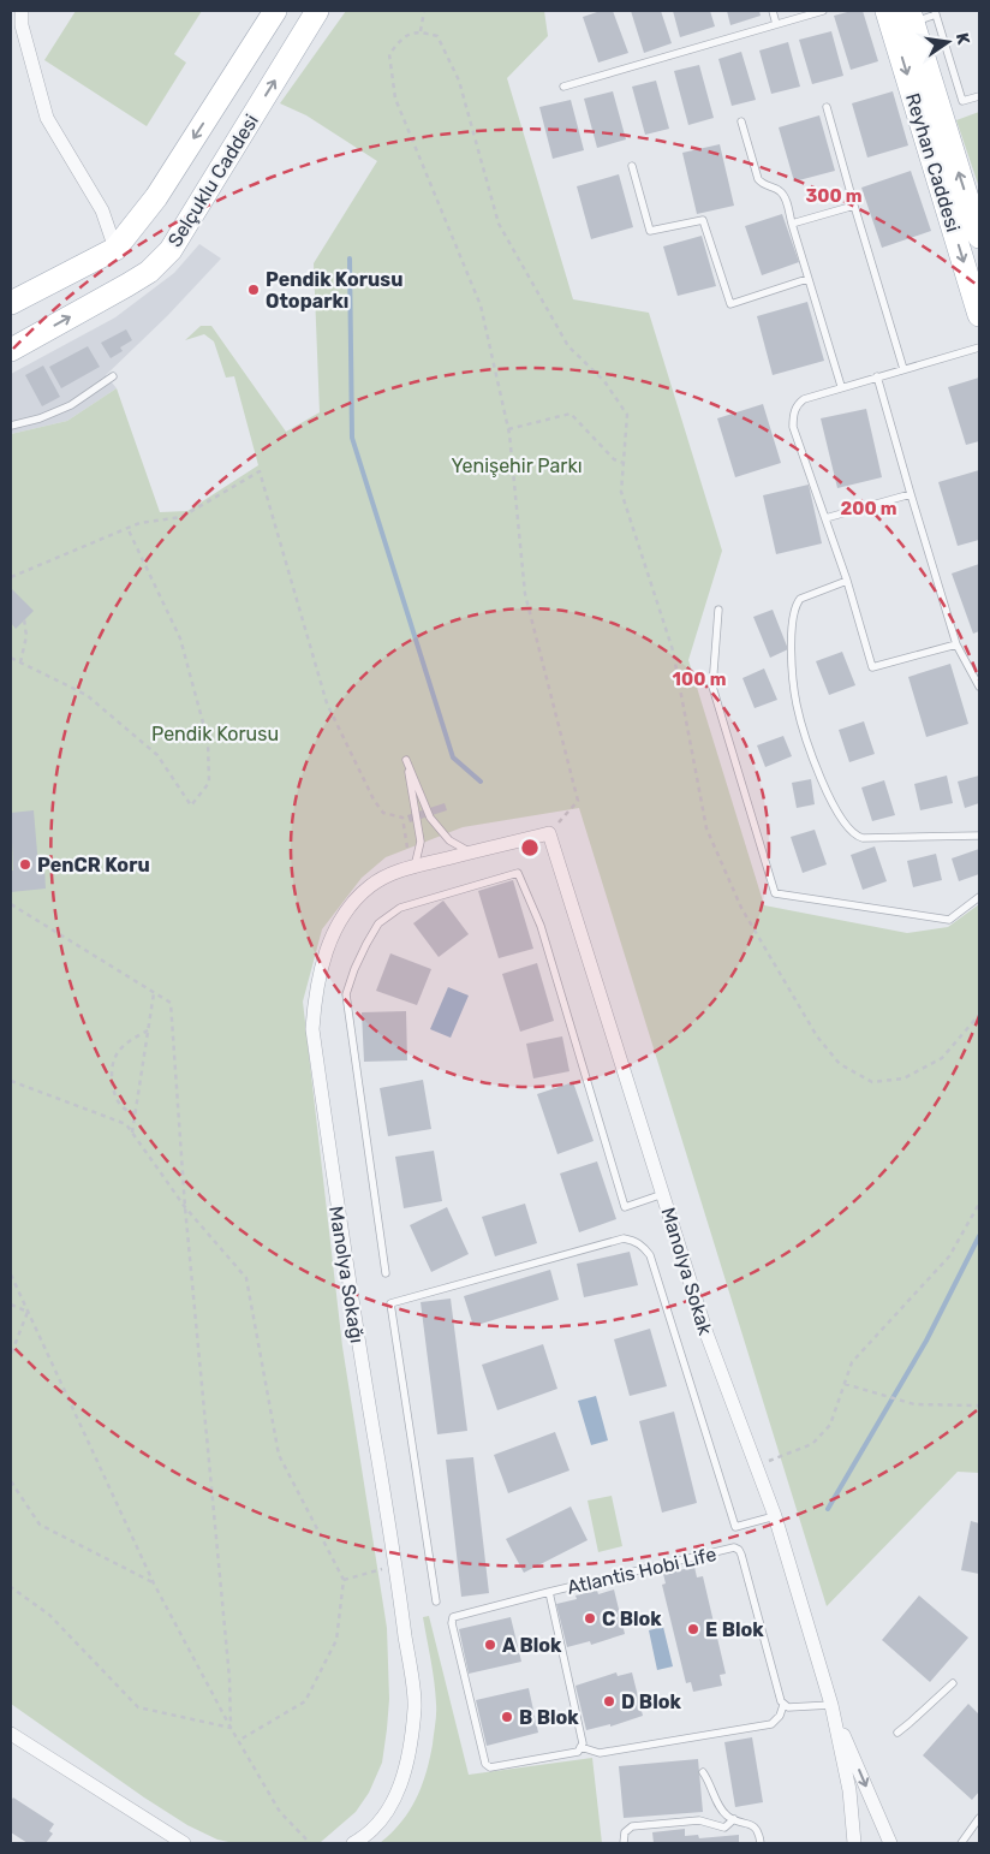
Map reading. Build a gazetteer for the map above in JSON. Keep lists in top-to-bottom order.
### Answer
{
  "streets": {
    "main road": ["Reyhan Caddesi", "Selçuklu Caddesi"],
    "street": ["Manolya Sokak", "Manolya Sokağı"],
    "lane": ["Atlantis Hobi Life"]
  },
  "crossings": [
    ["Manolya Sokak", "Manolya Sokağı"]
  ],
  "parks": ["Yenişehir Parkı", "Pendik Korusu"],
  "places": [
    "Pendik Korusu Otoparkı",
    "PenCR Koru",
    "C Blok",
    "E Blok",
    "A Blok",
    "D Blok",
    "B Blok"
  ],
  "north": "right",
  "rings": ["300 m", "200 m", "100 m"]
}
